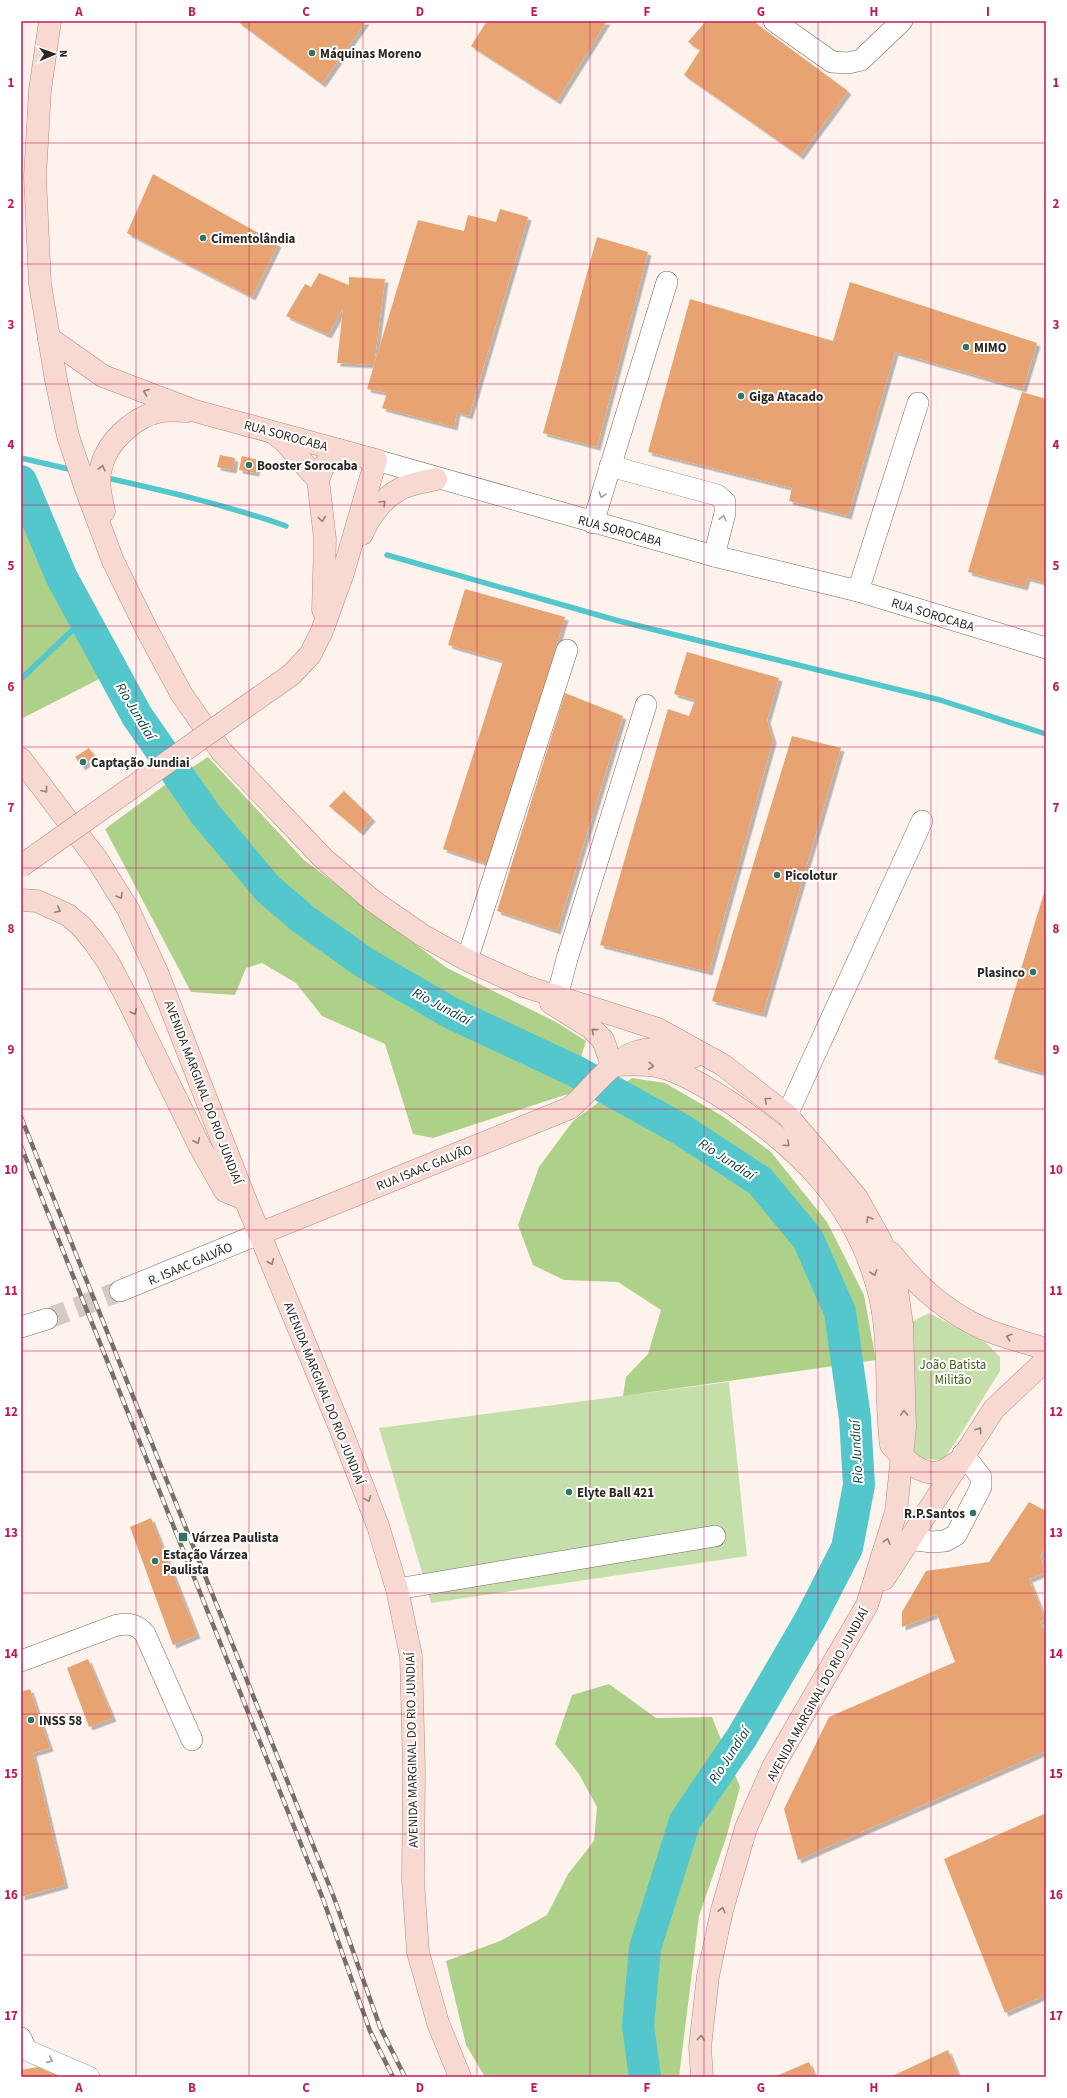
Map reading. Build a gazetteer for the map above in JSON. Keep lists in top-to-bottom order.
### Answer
{
  "streets": {
    "main road": ["RUA SOROCABA", "AVENIDA MARGINAL DO RIO JUNDIAÍ", "RUA ISAAC GALVÃO"],
    "street": ["R. ISAAC GALVÃO"]
  },
  "crossings": [
    ["AVENIDA MARGINAL DO RIO JUNDIAÍ", "RUA ISAAC GALVÃO"],
    ["AVENIDA MARGINAL DO RIO JUNDIAÍ", "R. ISAAC GALVÃO"],
    ["RUA ISAAC GALVÃO", "R. ISAAC GALVÃO"]
  ],
  "water": ["Rio Jundiaí"],
  "parks": ["João Batista Militão"],
  "places": {
    "other": [
      "Máquinas Moreno",
      "Cimentolândia",
      "MIMO",
      "Giga Atacado",
      "Booster Sorocaba",
      "Captação Jundiai",
      "Picolotur",
      "Plasinco",
      "Elyte Ball 421",
      "R.P.Santos",
      "Estação Várzea Paulista",
      "INSS 58"
    ],
    "transit": ["Várzea Paulista"]
  },
  "north": "right",
  "grid": {
    "columns": [
      "A",
      "B",
      "C",
      "D",
      "E",
      "F",
      "G",
      "H",
      "I"
    ],
    "rows": [
      "1",
      "2",
      "3",
      "4",
      "5",
      "6",
      "7",
      "8",
      "9",
      "10",
      "11",
      "12",
      "13",
      "14",
      "15",
      "16",
      "17"
    ]
  }
}
